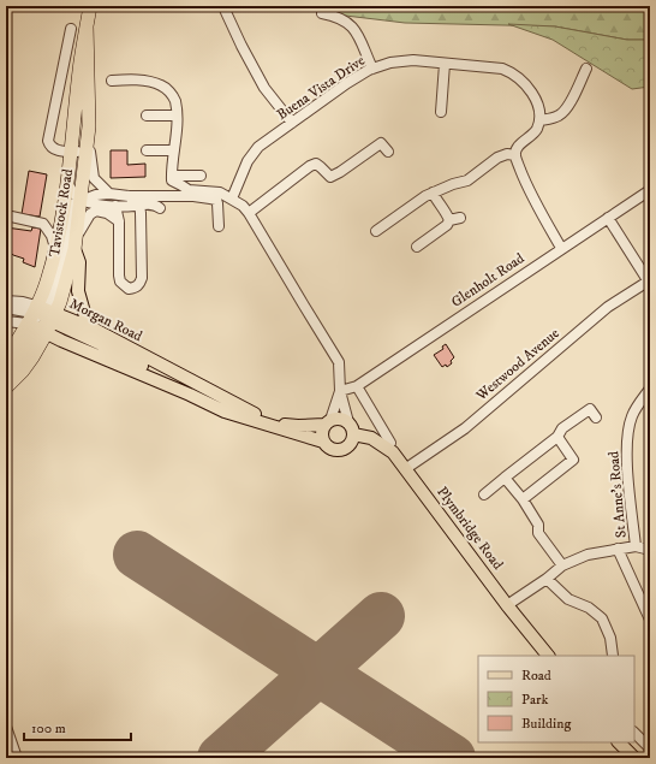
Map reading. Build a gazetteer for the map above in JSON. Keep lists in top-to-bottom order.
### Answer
{
  "streets": {
    "highway": ["Tavistock Road"],
    "main road": ["Morgan Road", "Plymbridge Road"],
    "street": [
      "Buena Vista Drive",
      "Glenholt Road",
      "Westwood Avenue",
      "St Anne's Road"
    ]
  },
  "crossings": [
    ["Tavistock Road", "Morgan Road"],
    ["Morgan Road", "Plymbridge Road"],
    ["Westwood Avenue", "Plymbridge Road"]
  ],
  "legend": ["Road", "Park", "Building"],
  "scale_bar": "100 m"
}
